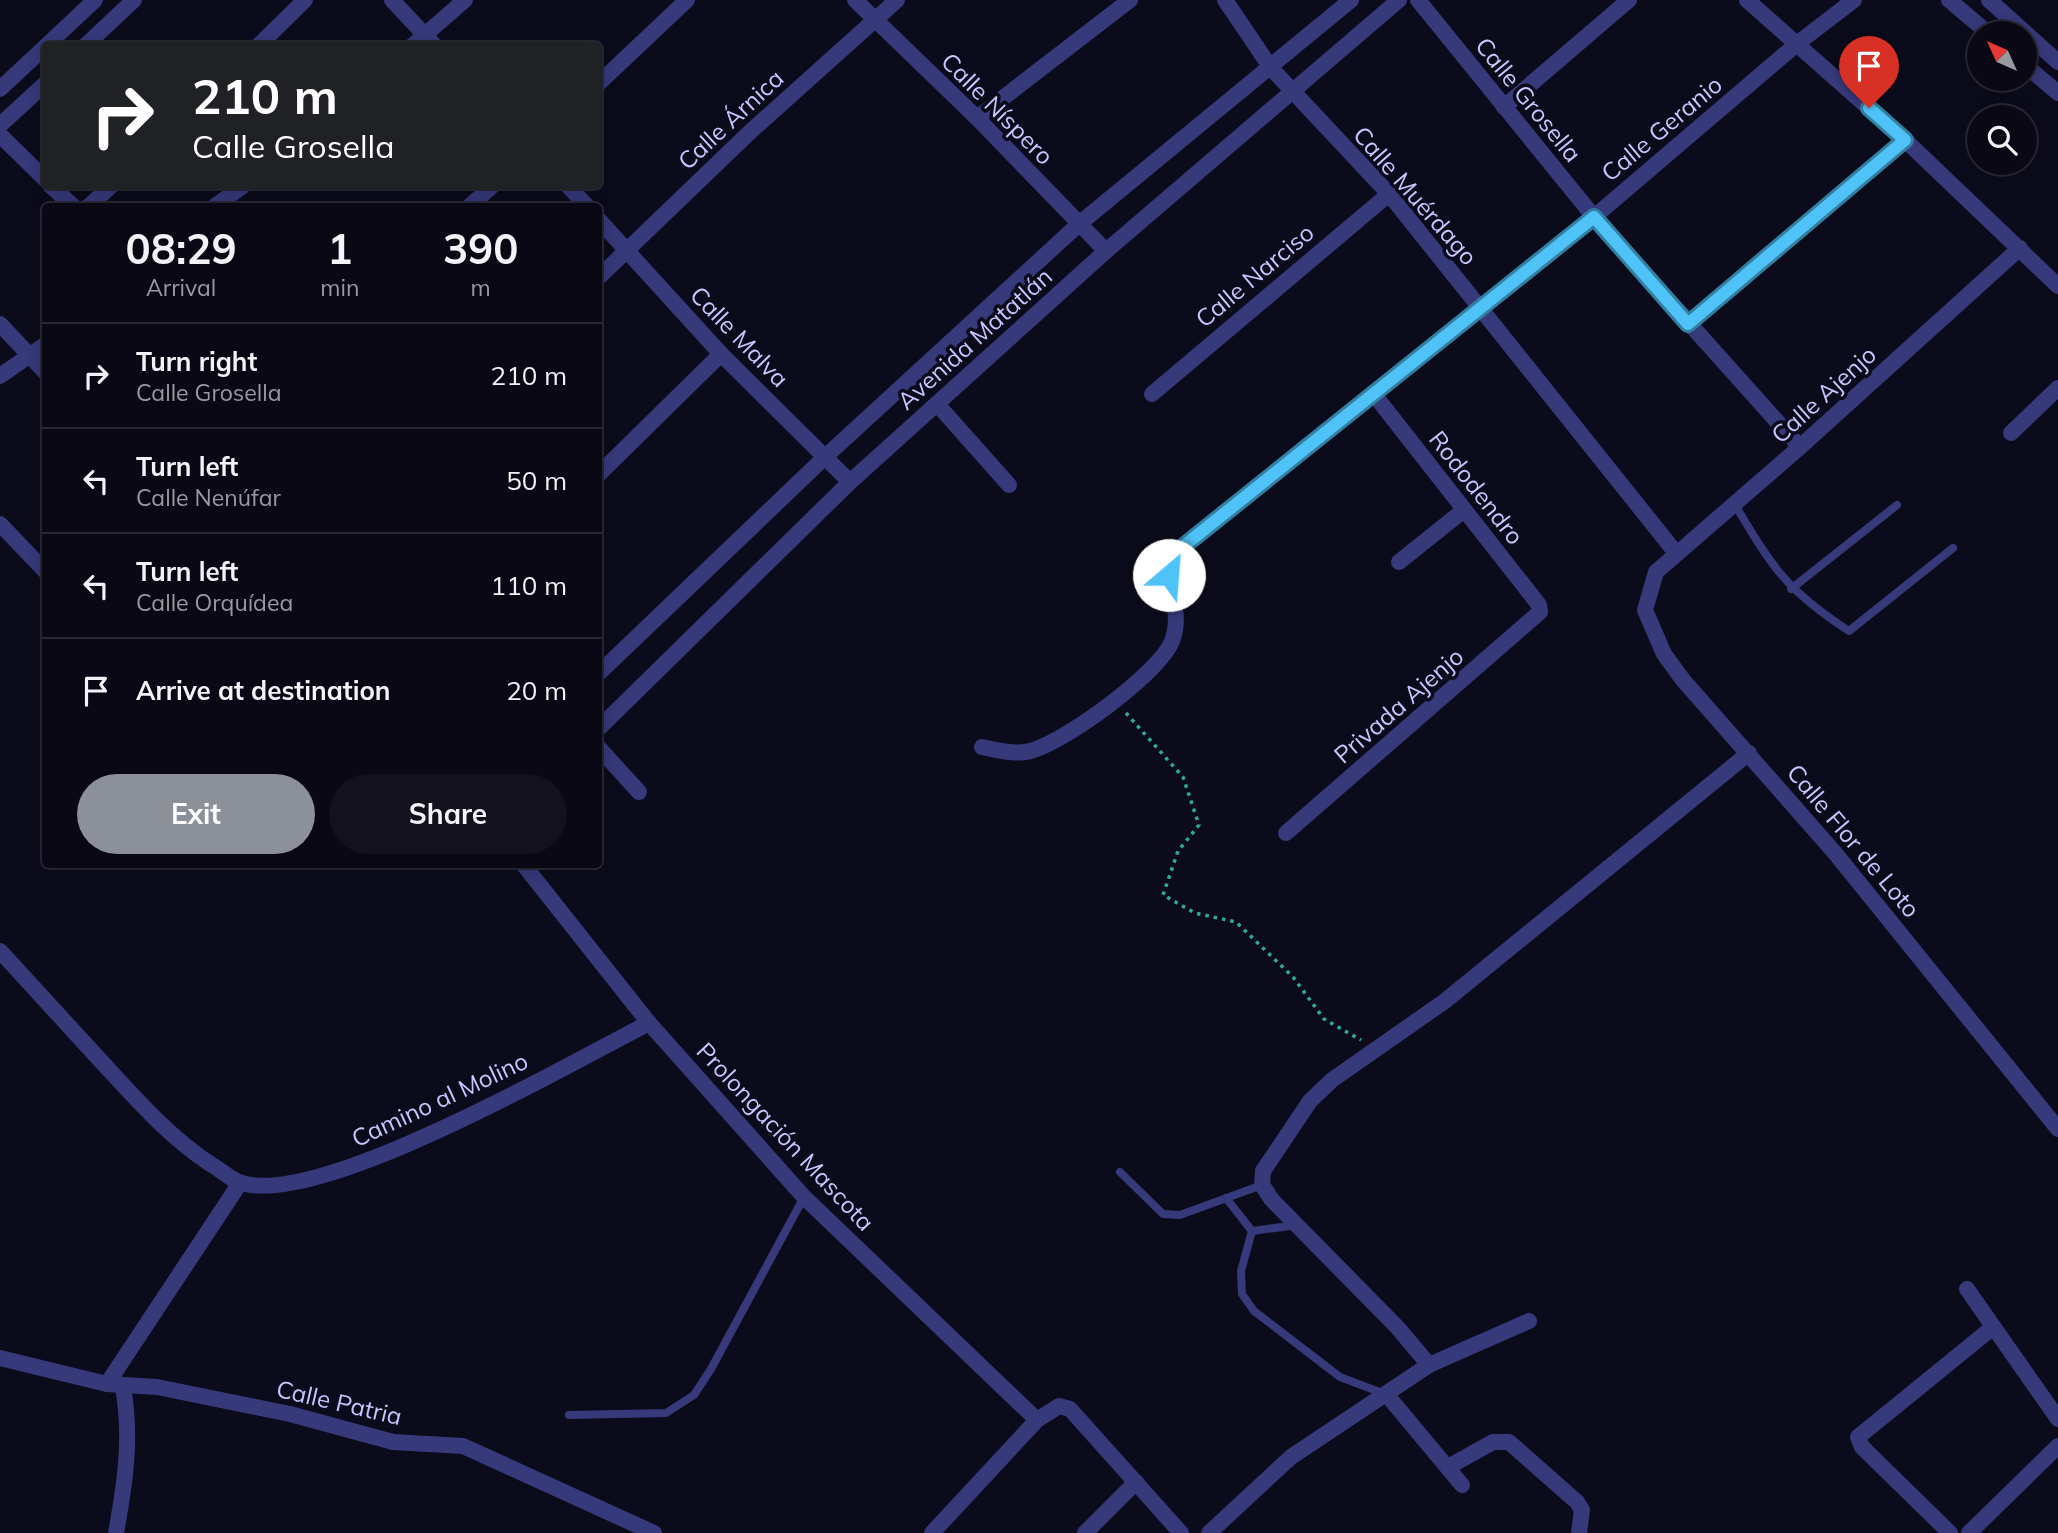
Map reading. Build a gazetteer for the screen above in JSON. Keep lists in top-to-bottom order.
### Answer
{
  "streets": {
    "street": [
      "Calle Grosella",
      "Calle Níspero",
      "Calle Árnica",
      "Calle Geranio",
      "Calle Muérdago",
      "Calle Narciso",
      "Calle Malva",
      "Avenida Matatlán",
      "Calle Ajenjo",
      "Rododendro",
      "Privada Ajenjo",
      "Calle Flor de Loto",
      "Camino al Molino",
      "Prolongación Mascota",
      "Calle Patria"
    ]
  },
  "crossings": [
    ["Calle Grosella", "Calle Geranio"],
    ["Calle Grosella", "Calle Ajenjo"],
    ["Calle Níspero", "Calle Árnica"],
    ["Calle Níspero", "Avenida Matatlán"],
    ["Calle Árnica", "Calle Malva"],
    ["Calle Geranio", "Calle Muérdago"],
    ["Calle Geranio", "Rododendro"],
    ["Calle Muérdago", "Calle Narciso"],
    ["Calle Muérdago", "Avenida Matatlán"],
    ["Calle Muérdago", "Calle Ajenjo"],
    ["Calle Malva", "Avenida Matatlán"],
    ["Calle Ajenjo", "Calle Flor de Loto"],
    ["Rododendro", "Privada Ajenjo"],
    ["Camino al Molino", "Prolongación Mascota"]
  ],
  "north": "top left",
  "page": {
    "turn": ["210 m", "Calle Grosella"],
    "eta": [
      "08:29",
      "Arrival",
      "1",
      "min",
      "390",
      "m"
    ],
    "list": [
      {
        "name": "Turn right",
        "note": "Calle Grosella",
        "value": "210 m"
      },
      {
        "name": "Turn left",
        "note": "Calle Nenúfar",
        "value": "50 m"
      },
      {
        "name": "Turn left",
        "note": "Calle Orquídea",
        "value": "110 m"
      },
      {
        "name": "Arrive at destination",
        "value": "20 m"
      }
    ],
    "buttons": ["Exit", "Share"]
  }
}
